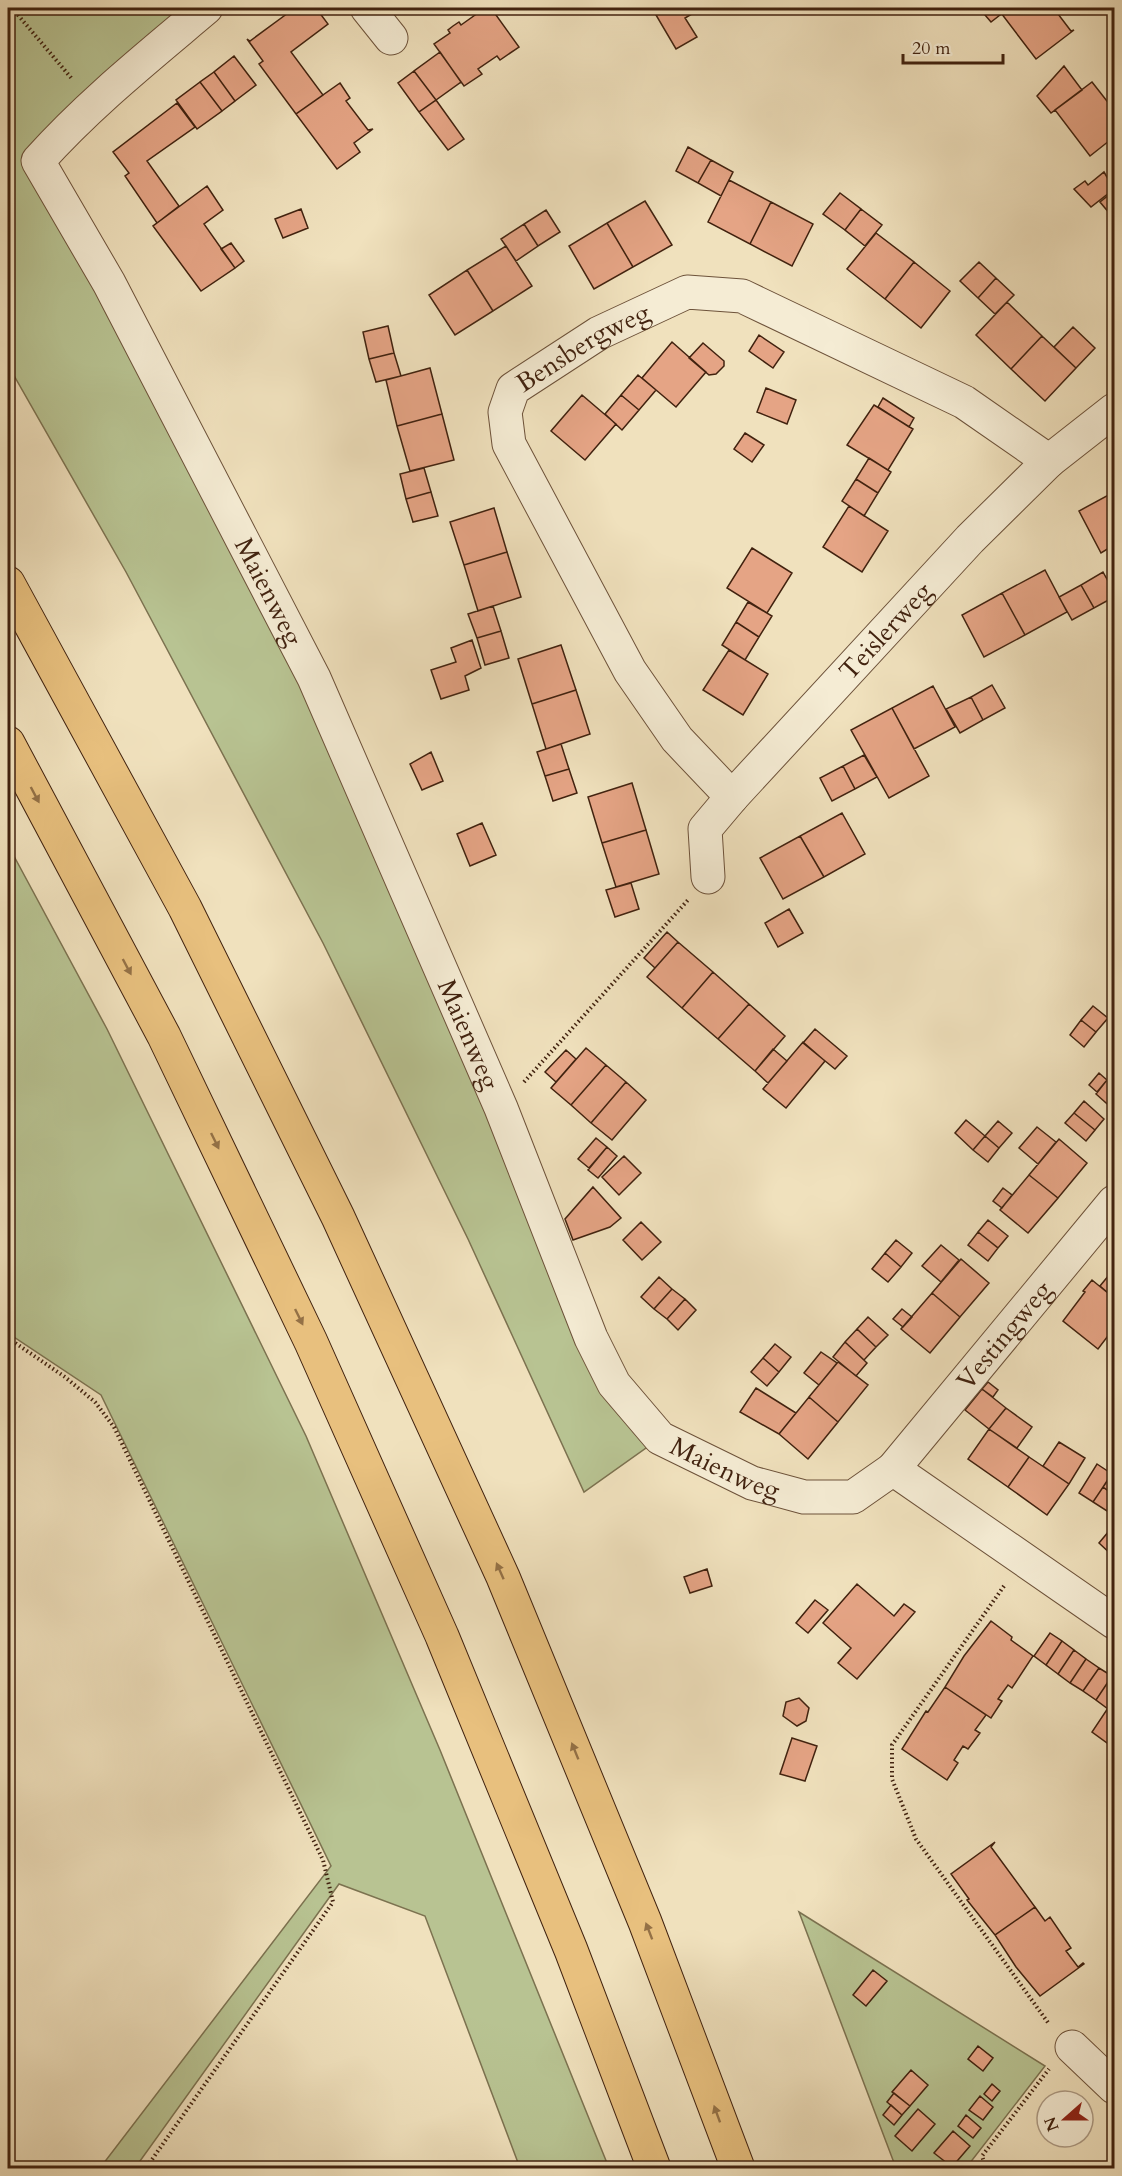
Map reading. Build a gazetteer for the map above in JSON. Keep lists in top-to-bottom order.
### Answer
{
  "streets": {
    "street": [
      "Bensbergweg",
      "Maienweg",
      "Teislerweg",
      "Vestingweg"
    ]
  },
  "crossings": [
    ["Bensbergweg", "Teislerweg"],
    ["Maienweg", "Vestingweg"]
  ],
  "scale_bar": "20 m",
  "north": "left"
}
